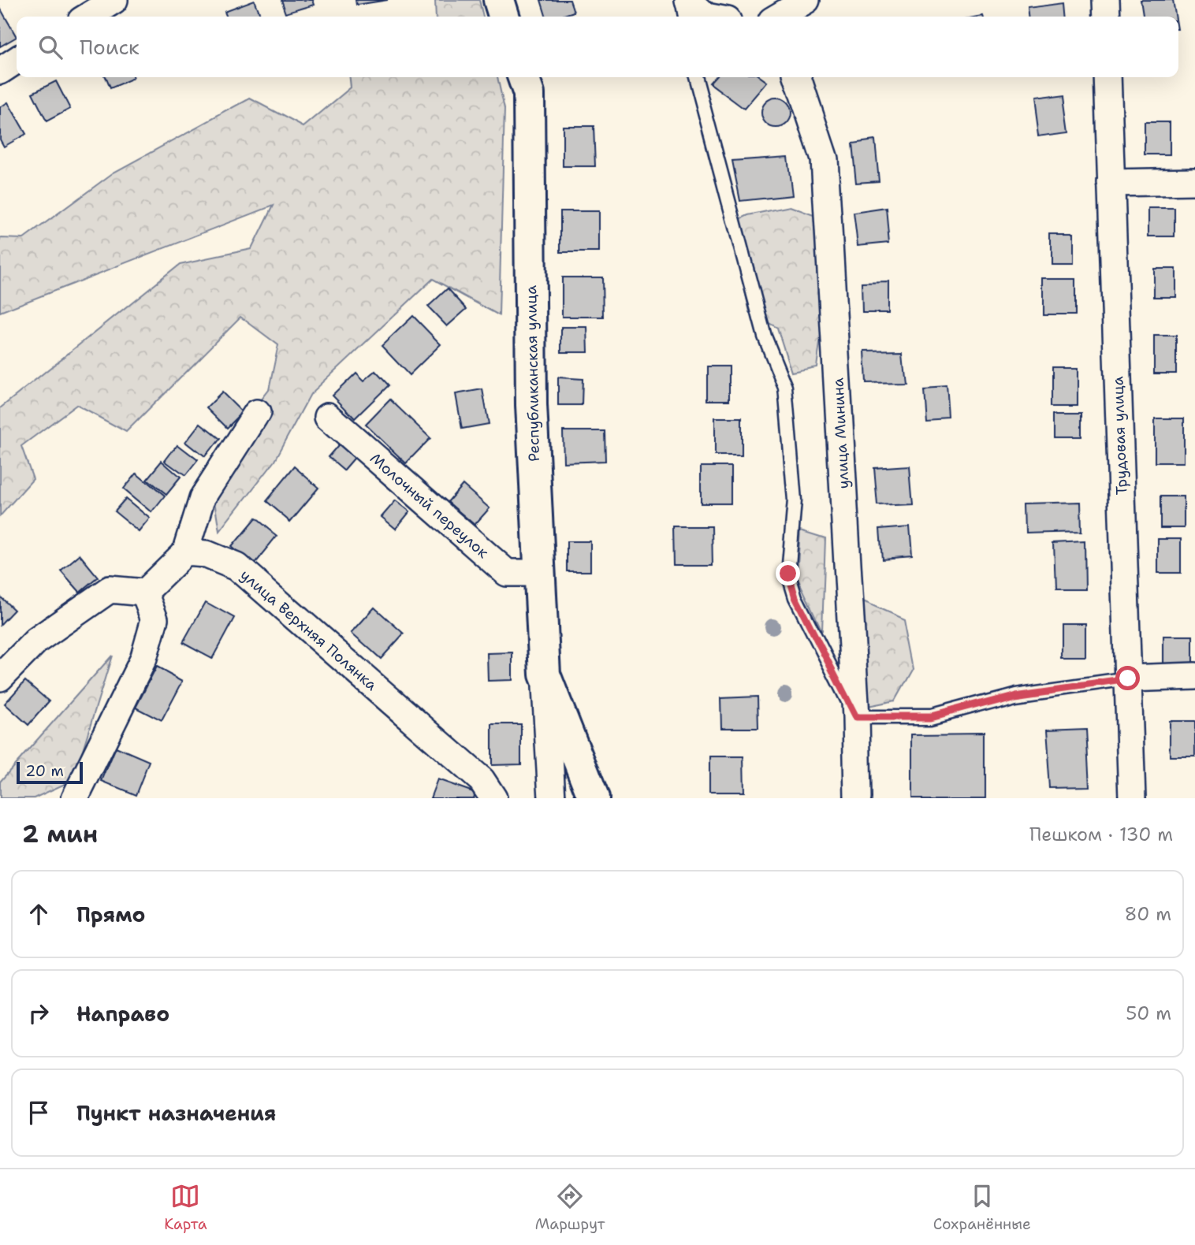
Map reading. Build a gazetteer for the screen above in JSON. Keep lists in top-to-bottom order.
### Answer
{
  "streets": {
    "street": [
      "Республиканская улица",
      "улица Минина",
      "Трудовая улица",
      "Молочный переулок",
      "улица Верхняя Полянка"
    ]
  },
  "crossings": [
    ["Республиканская улица", "Молочный переулок"]
  ],
  "scale_bar": "20 m",
  "page": {
    "search": "Поиск",
    "scale": "20 m",
    "heading": ["2 мин", "Пешком · 130 m"],
    "list": [
      ["Прямо", "80 m"],
      ["Направо", "50 m"],
      "Пункт назначения"
    ],
    "nav": ["Карта", "Маршрут", "Сохранённые"]
  }
}
